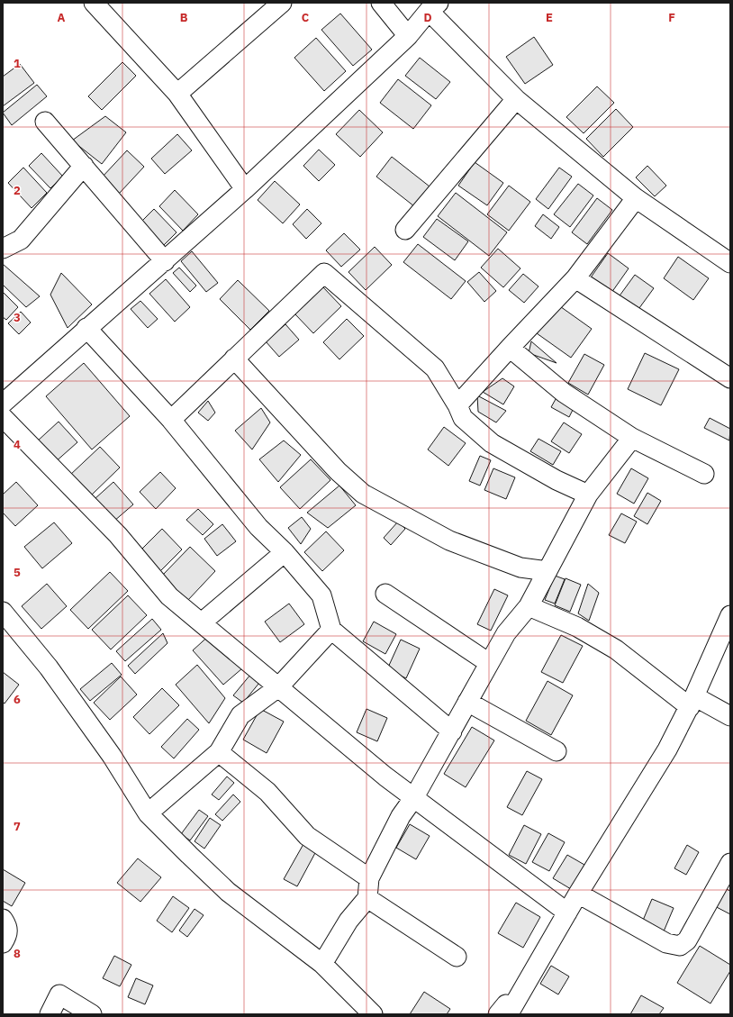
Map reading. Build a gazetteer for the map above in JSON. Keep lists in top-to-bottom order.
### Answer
{
  "grid": {
    "columns": [
      "A",
      "B",
      "C",
      "D",
      "E",
      "F"
    ],
    "rows": [
      "1",
      "2",
      "3",
      "4",
      "5",
      "6",
      "7",
      "8"
    ]
  }
}
